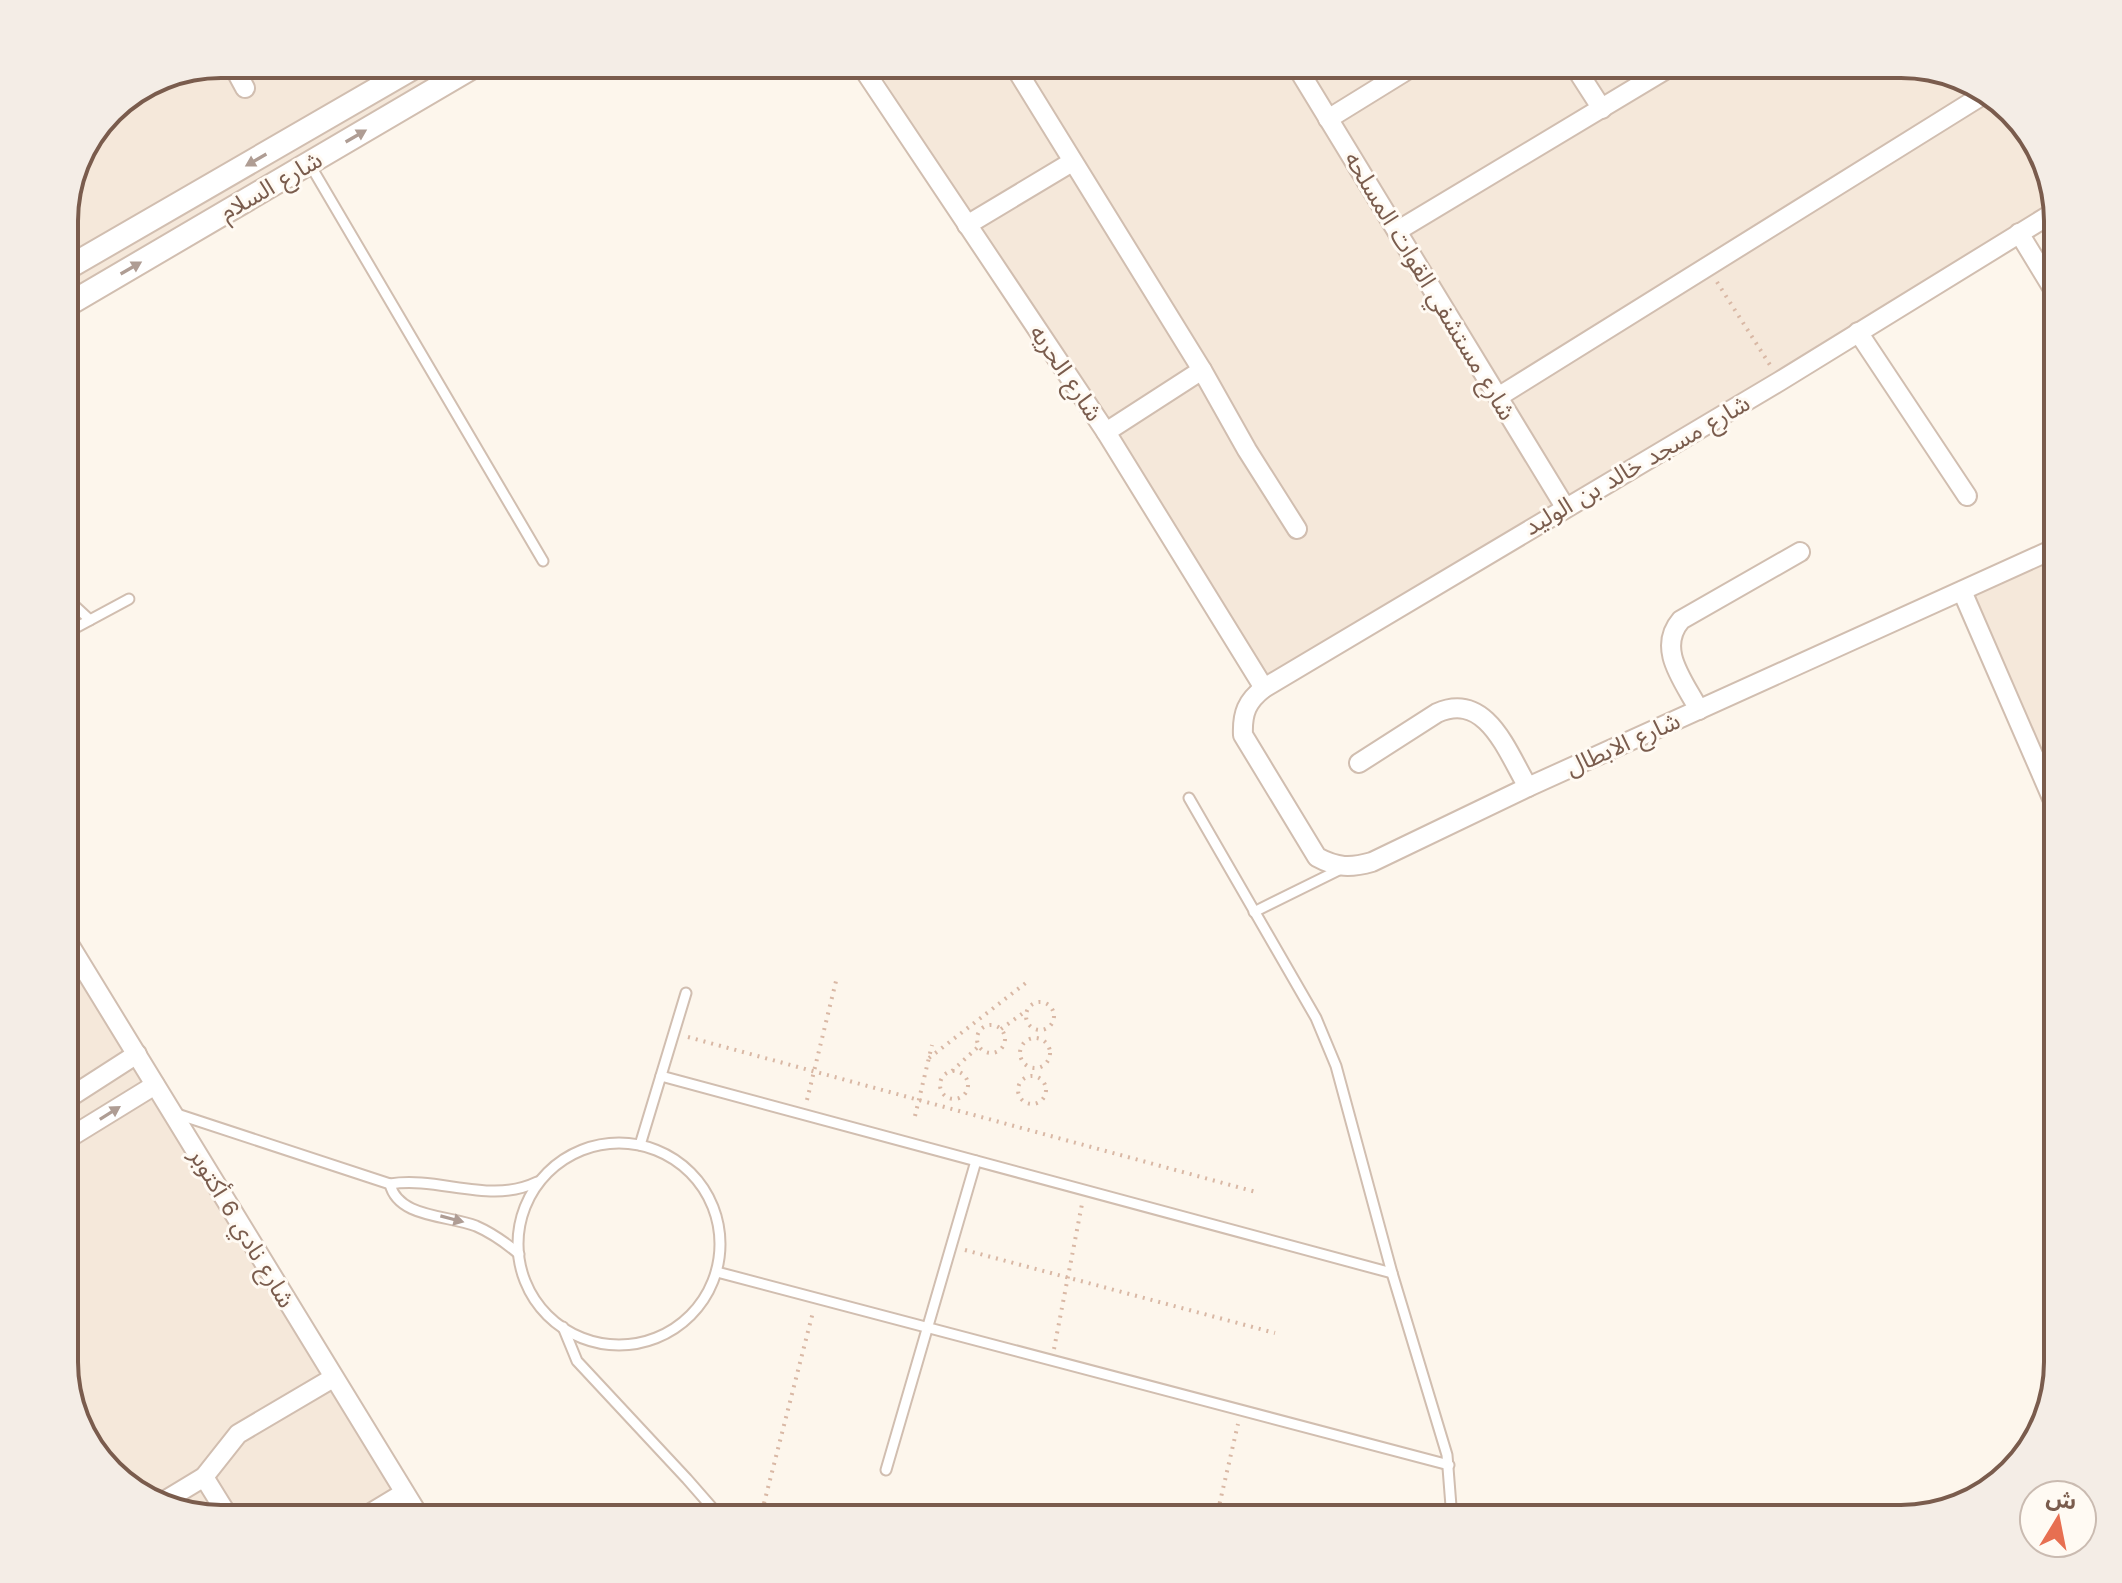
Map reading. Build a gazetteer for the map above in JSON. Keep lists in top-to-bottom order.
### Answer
{
  "streets": {
    "street": [
      "شارع السلام",
      "شارع مستشفي القوات المسلحه",
      "شارع الحريه",
      "شارع مسجد خالد بن الوليد",
      "شارع الابطال",
      "شارع نادي 6 أكتوبر"
    ]
  },
  "crossings": [
    ["شارع مستشفي القوات المسلحه", "شارع مسجد خالد بن الوليد"],
    ["شارع الحريه", "شارع مسجد خالد بن الوليد"],
    ["شارع مسجد خالد بن الوليد", "شارع الابطال"]
  ],
  "north": "top"
}
